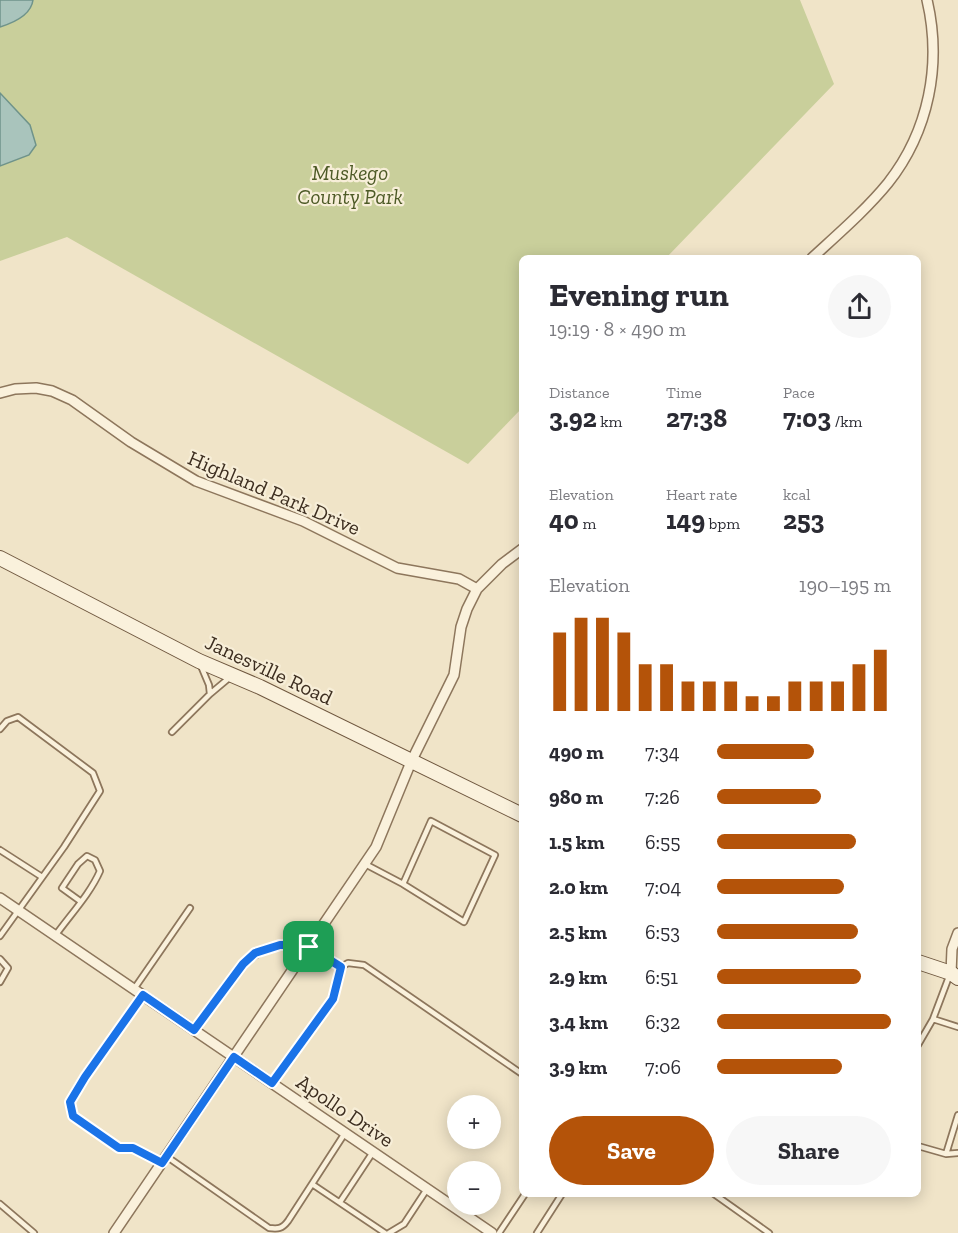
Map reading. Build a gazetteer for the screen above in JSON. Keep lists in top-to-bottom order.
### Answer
{
  "streets": {
    "main road": ["Janesville Road"],
    "street": ["Highland Park Drive", "Apollo Drive"]
  },
  "parks": ["Muskego County Park"],
  "page": {
    "heading": ["Evening run", "19:19 · 8 × 490 m"],
    "stats": [
      ["Distance", "3.92 km"],
      ["Time", "27:38"],
      ["Pace", "7:03 /km"],
      ["Elevation", "40 m"],
      ["Heart rate", "149 bpm"],
      ["kcal", "253"]
    ],
    "chart": ["Elevation", "190–195 m"],
    "list": [
      {
        "name": "490 m",
        "note": "7:34"
      },
      {
        "name": "980 m",
        "note": "7:26"
      },
      {
        "name": "1.5 km",
        "note": "6:55"
      },
      {
        "name": "2.0 km",
        "note": "7:04"
      },
      {
        "name": "2.5 km",
        "note": "6:53"
      },
      {
        "name": "2.9 km",
        "note": "6:51"
      },
      {
        "name": "3.4 km",
        "note": "6:32"
      },
      {
        "name": "3.9 km",
        "note": "7:06"
      }
    ],
    "map_buttons": ["+", "−"],
    "buttons": ["Save", "Share"]
  }
}
